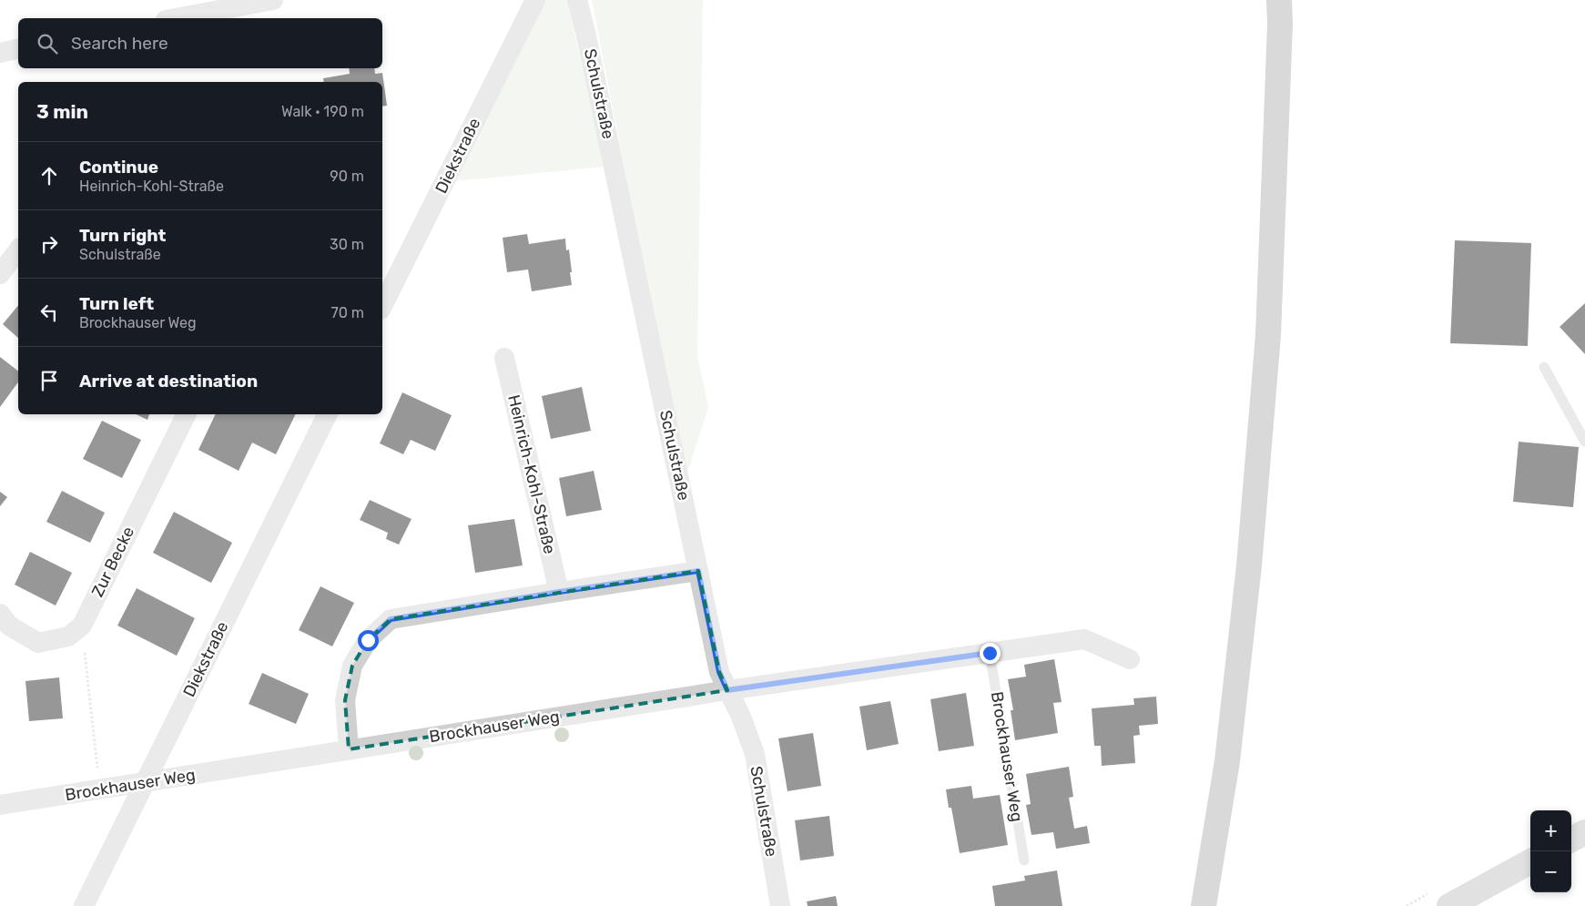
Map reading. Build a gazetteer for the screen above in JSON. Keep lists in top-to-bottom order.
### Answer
{
  "streets": {
    "street": [
      "Schulstraße",
      "Diekstraße",
      "Heinrich-Kohl-Straße",
      "Zur Becke",
      "Brockhauser Weg"
    ]
  },
  "crossings": [
    ["Schulstraße", "Brockhauser Weg"],
    ["Diekstraße", "Brockhauser Weg"]
  ],
  "page": {
    "search": "Search here",
    "heading": ["3 min", "Walk · 190 m"],
    "list": [
      ["Continue", "Heinrich-Kohl-Straße", "90 m"],
      ["Turn right", "Schulstraße", "30 m"],
      ["Turn left", "Brockhauser Weg", "70 m"],
      "Arrive at destination"
    ],
    "map_buttons": ["+", "−"]
  }
}
